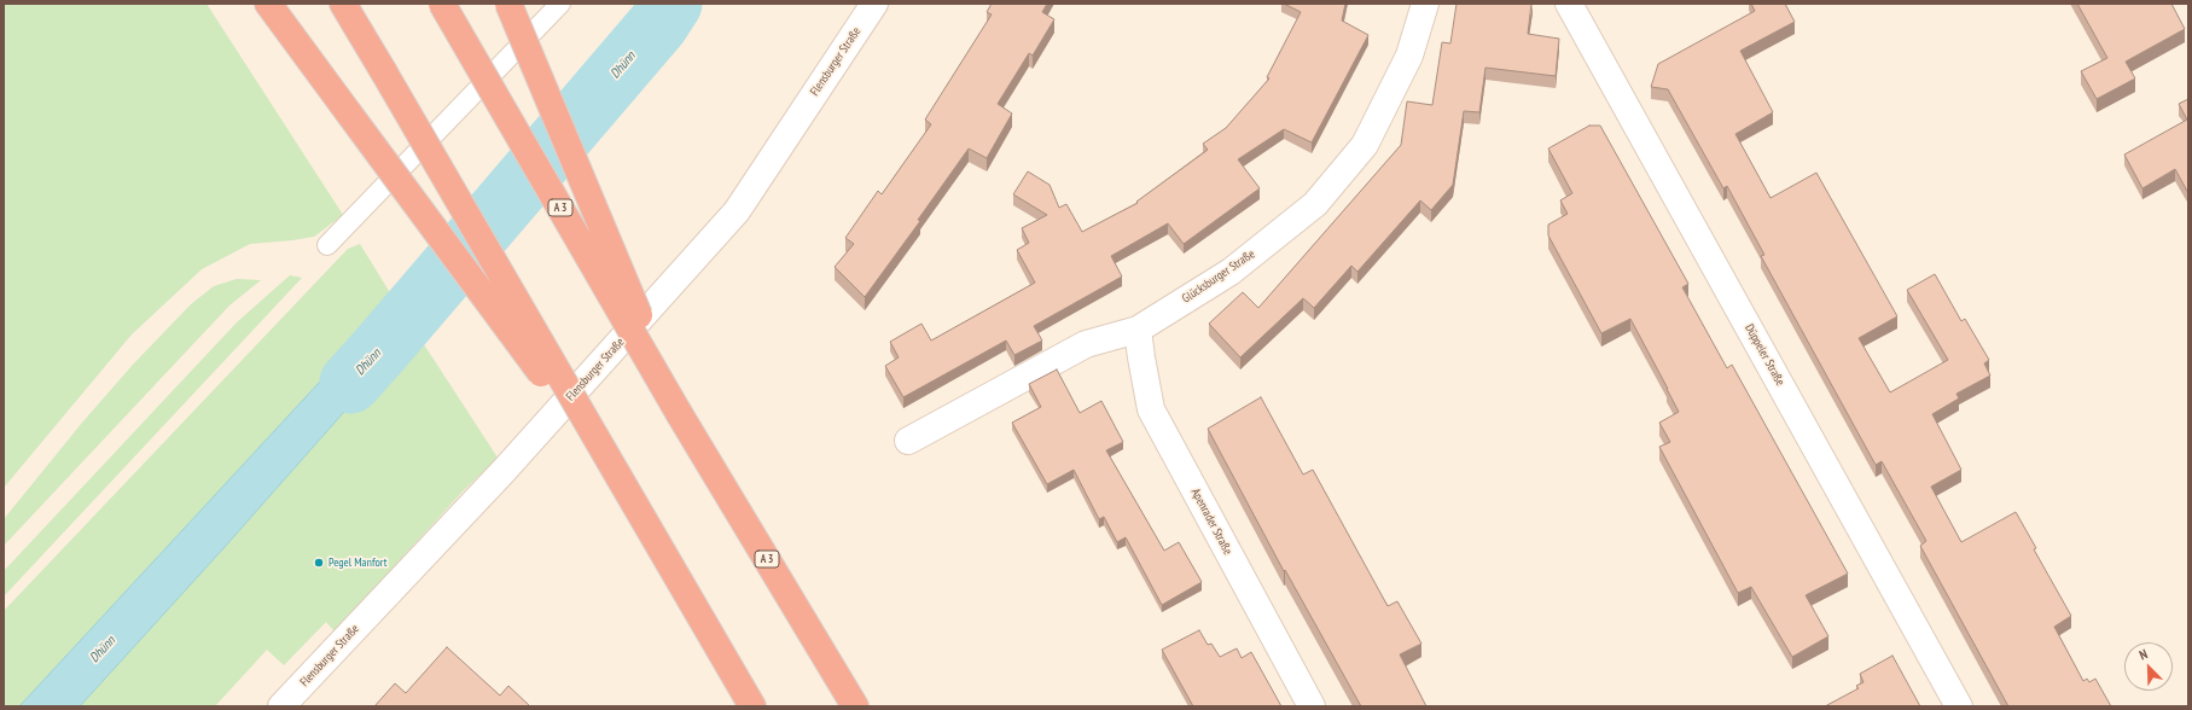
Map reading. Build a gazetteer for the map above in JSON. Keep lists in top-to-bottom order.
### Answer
{
  "streets": {
    "highway": ["A 3"],
    "street": [
      "Flensburger Straße",
      "Glücksburger Straße",
      "Düppeler Straße",
      "Apenrader Straße"
    ]
  },
  "crossings": [
    ["Glücksburger Straße", "Apenrader Straße"]
  ],
  "water": ["Dhünn"],
  "places": ["Pegel Manfort"],
  "north": "top left"
}
